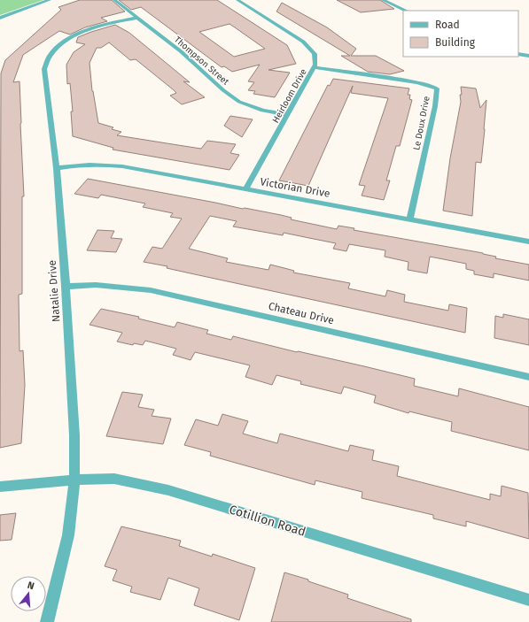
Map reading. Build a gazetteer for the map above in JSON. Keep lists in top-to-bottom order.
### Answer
{
  "streets": {
    "street": [
      "Thompson Street",
      "Heirloom Drive",
      "Le Doux Drive",
      "Victorian Drive",
      "Natalie Drive",
      "Chateau Drive",
      "Cotillion Road"
    ]
  },
  "crossings": [
    ["Thompson Street", "Heirloom Drive"],
    ["Thompson Street", "Natalie Drive"],
    ["Heirloom Drive", "Le Doux Drive"],
    ["Heirloom Drive", "Victorian Drive"],
    ["Le Doux Drive", "Victorian Drive"],
    ["Victorian Drive", "Natalie Drive"],
    ["Natalie Drive", "Chateau Drive"],
    ["Natalie Drive", "Cotillion Road"]
  ],
  "legend": ["Road", "Building"],
  "north": "top"
}
